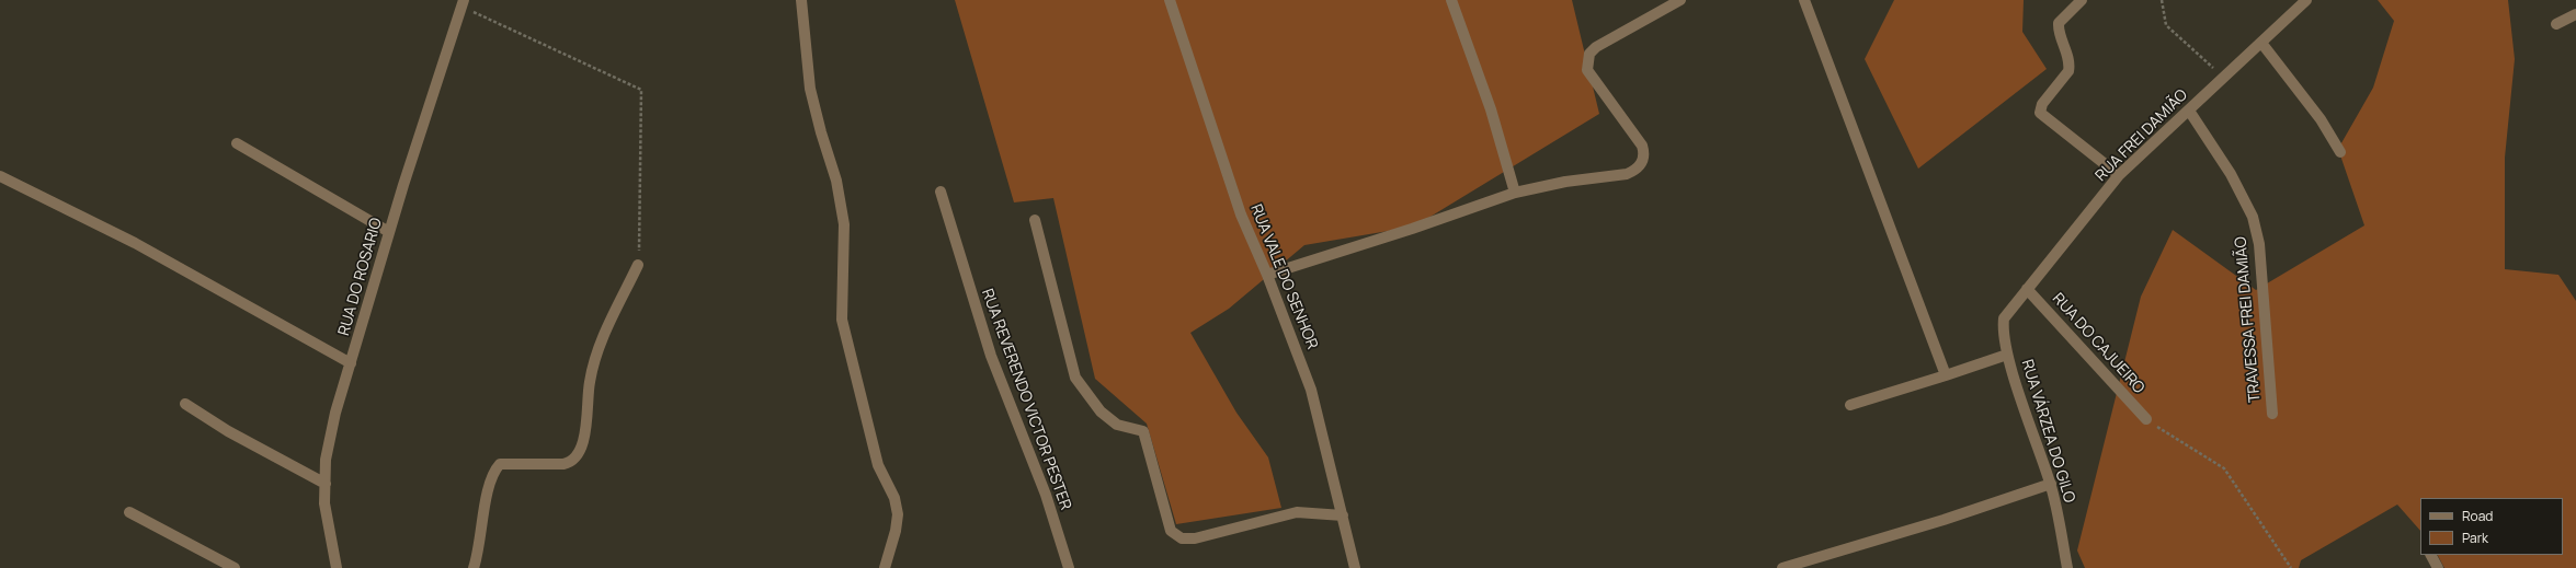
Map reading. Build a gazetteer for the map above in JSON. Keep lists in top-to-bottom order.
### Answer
{
  "streets": {
    "street": [
      "RUA FREI DAMIÃO",
      "RUA DO ROSARIO",
      "RUA VALE DO SENHOR",
      "TRAVESSA FREI DAMIÃO",
      "RUA DO CAJUEIRO",
      "RUA REVERENDO VICTOR PESTER",
      "RUA VÁRZEA DO GILO"
    ]
  },
  "crossings": [
    ["RUA FREI DAMIÃO", "TRAVESSA FREI DAMIÃO"],
    ["RUA FREI DAMIÃO", "RUA DO CAJUEIRO"],
    ["RUA FREI DAMIÃO", "RUA VÁRZEA DO GILO"]
  ],
  "legend": ["Road", "Park"]
}
